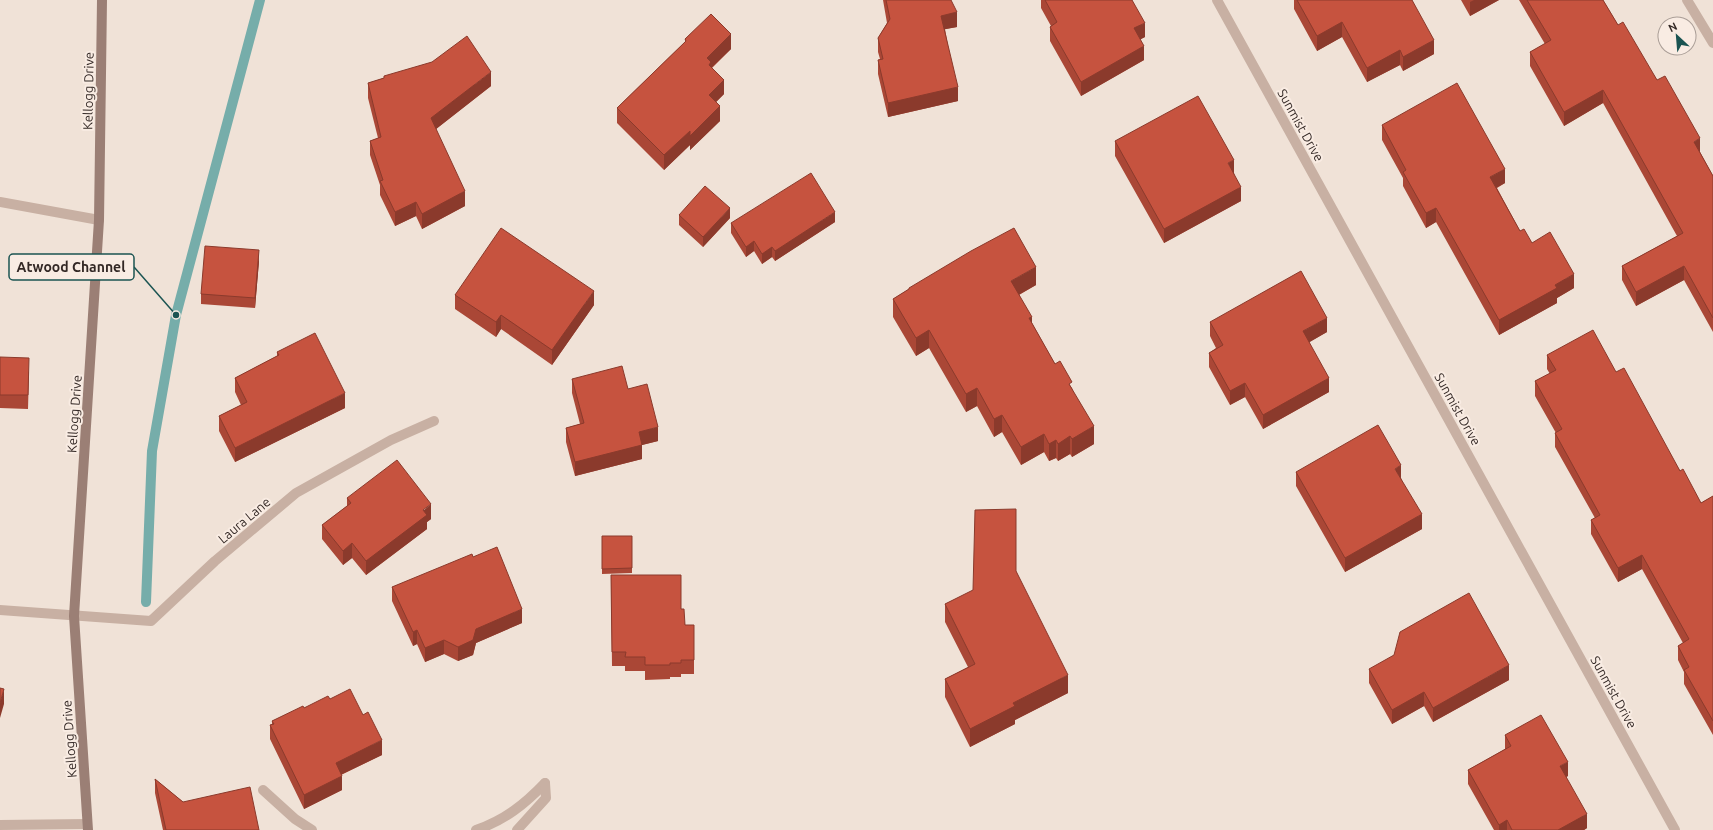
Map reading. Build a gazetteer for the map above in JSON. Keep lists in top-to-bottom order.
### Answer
{
  "streets": {
    "main road": ["Kellogg Drive"],
    "street": ["Sunmist Drive", "Laura Lane"]
  },
  "crossings": [
    ["Kellogg Drive", "Laura Lane"]
  ],
  "places": ["Atwood Channel"],
  "north": "top left"
}
